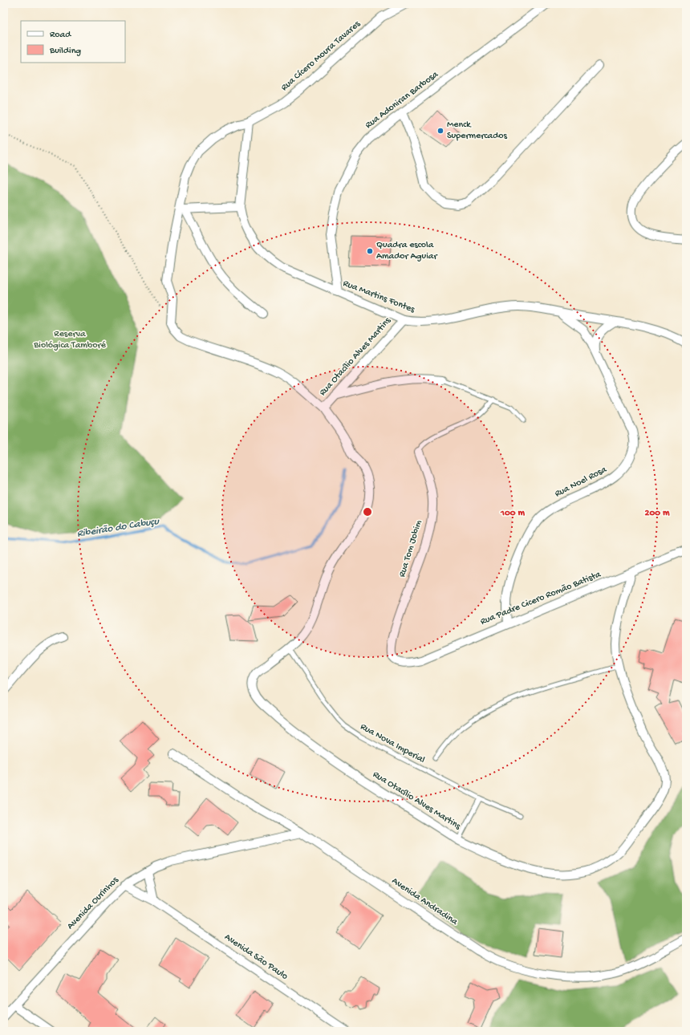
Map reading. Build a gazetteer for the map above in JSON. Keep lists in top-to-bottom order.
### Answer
{
  "streets": {
    "street": [
      "Rua Cícero Moura Tavares",
      "Rua Adoniran Barbosa",
      "Rua Martins Fontes",
      "Rua Otacílio Alves Martins",
      "Rua Noel Rosa",
      "Rua Tom Jobim",
      "Rua Padre Cicero Romão Batista",
      "Avenida Andradina",
      "Avenida Ourinhos",
      "Avenida São Paulo"
    ],
    "lane": ["Rua Nova Imperial"]
  },
  "crossings": [
    ["Rua Cícero Moura Tavares", "Rua Martins Fontes"],
    ["Rua Cícero Moura Tavares", "Rua Otacílio Alves Martins"],
    ["Rua Adoniran Barbosa", "Rua Martins Fontes"],
    ["Rua Martins Fontes", "Rua Otacílio Alves Martins"],
    ["Rua Martins Fontes", "Rua Noel Rosa"],
    ["Rua Otacílio Alves Martins", "Rua Padre Cicero Romão Batista"],
    ["Rua Otacílio Alves Martins", "Rua Nova Imperial"],
    ["Rua Noel Rosa", "Rua Padre Cicero Romão Batista"],
    ["Rua Tom Jobim", "Rua Padre Cicero Romão Batista"],
    ["Avenida Andradina", "Avenida Ourinhos"],
    ["Avenida Ourinhos", "Avenida São Paulo"]
  ],
  "water": ["Ribeirão do Cabuçu"],
  "parks": ["Reserva Biológica Tamboré"],
  "places": ["Menck Supermercados", "Quadra escola Amador Aguiar"],
  "legend": ["Road", "Building"],
  "rings": ["100 m", "200 m"]
}
